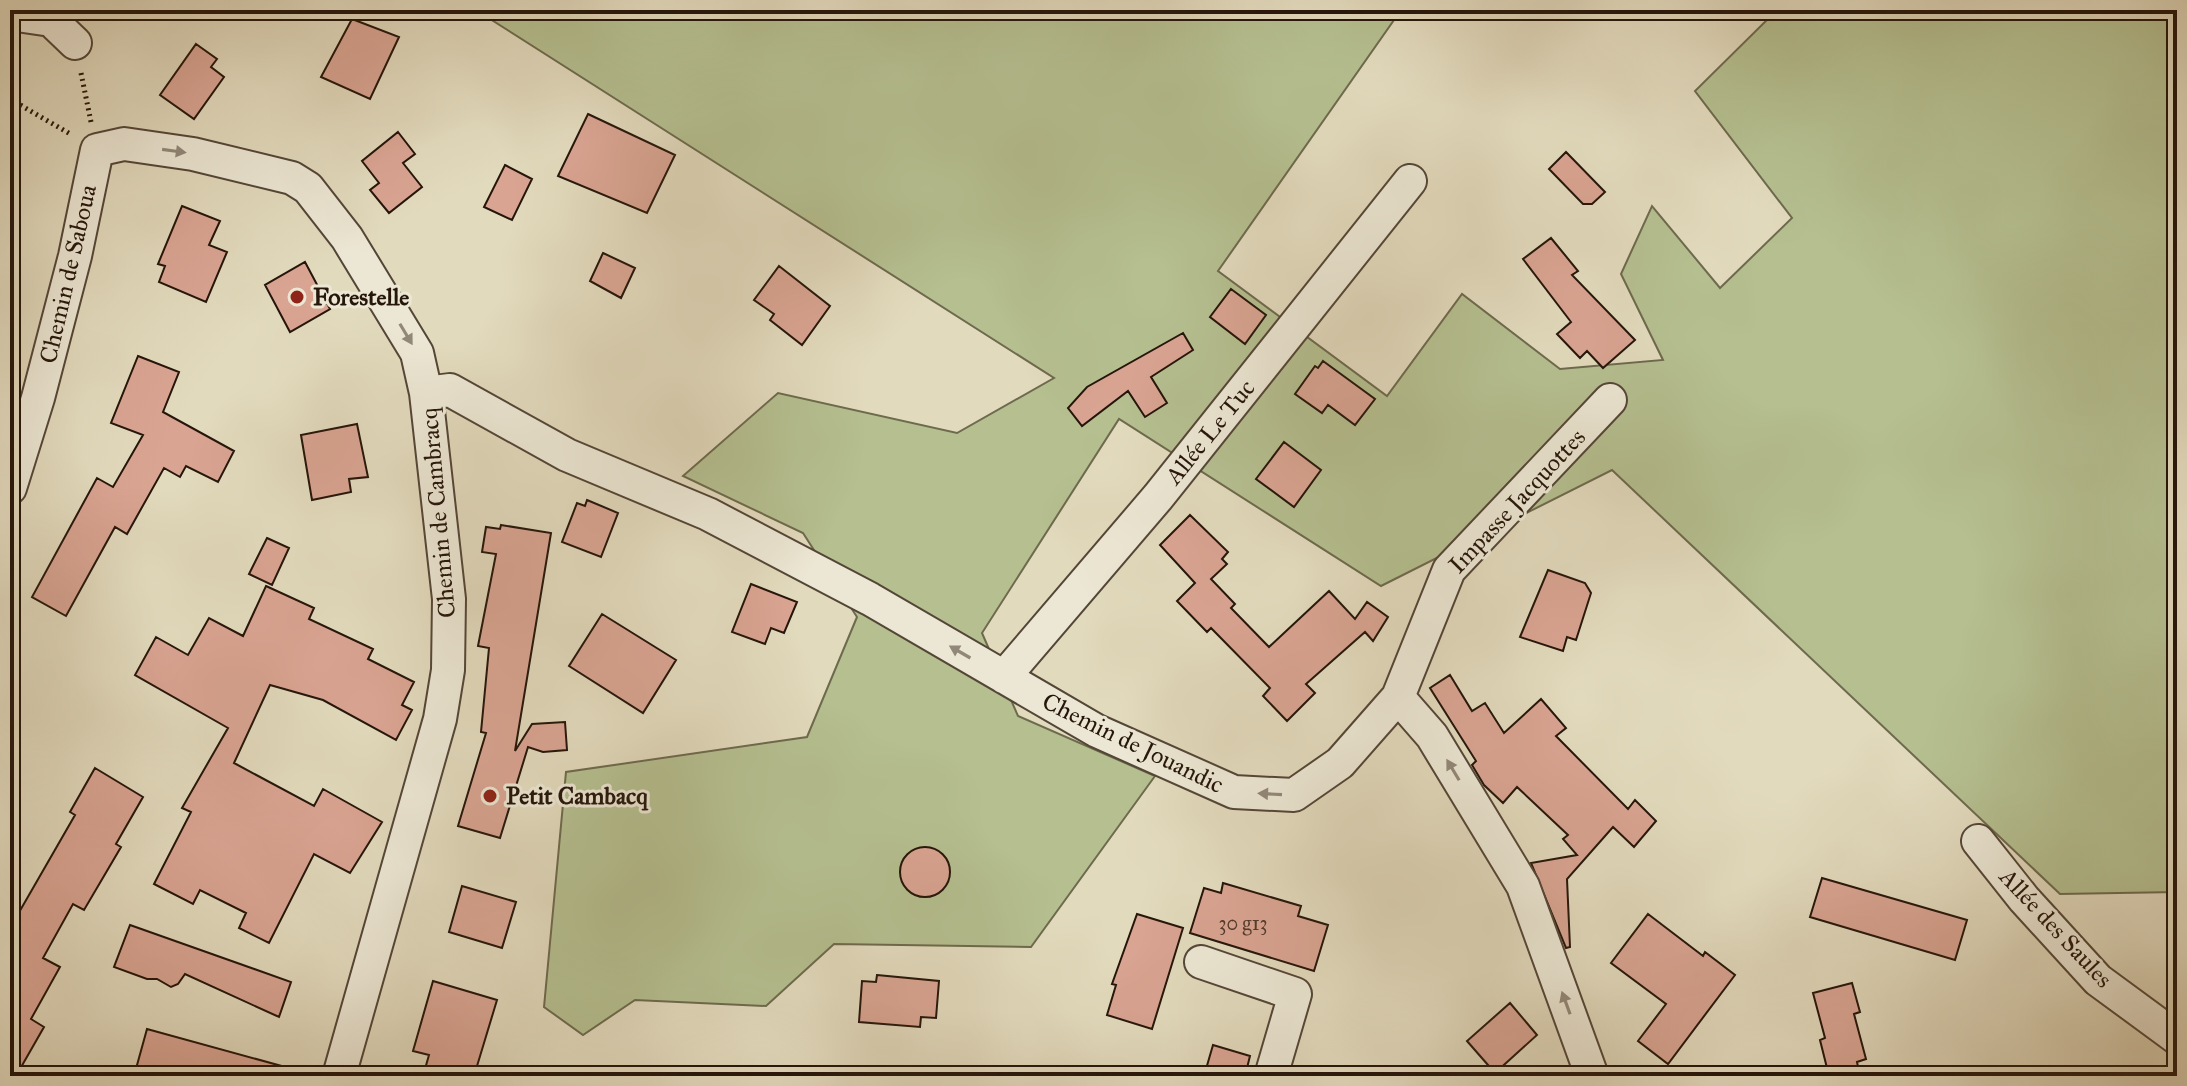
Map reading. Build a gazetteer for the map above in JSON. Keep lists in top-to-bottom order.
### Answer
{
  "streets": {
    "street": [
      "Chemin de Saboua",
      "Allée Le Tuc",
      "Impasse Jacquottes",
      "Chemin de Cambracq",
      "Chemin de Jouandic",
      "Allée des Saules"
    ]
  },
  "crossings": [
    ["Chemin de Saboua", "Chemin de Cambracq"],
    ["Allée Le Tuc", "Chemin de Jouandic"],
    ["Impasse Jacquottes", "Chemin de Jouandic"],
    ["Chemin de Cambracq", "Chemin de Jouandic"]
  ],
  "one_way": ["Chemin de Cambracq", "Chemin de Jouandic"],
  "places": ["Forestelle", "Petit Cambacq"],
  "house_numbers": ["30 g13"]
}
